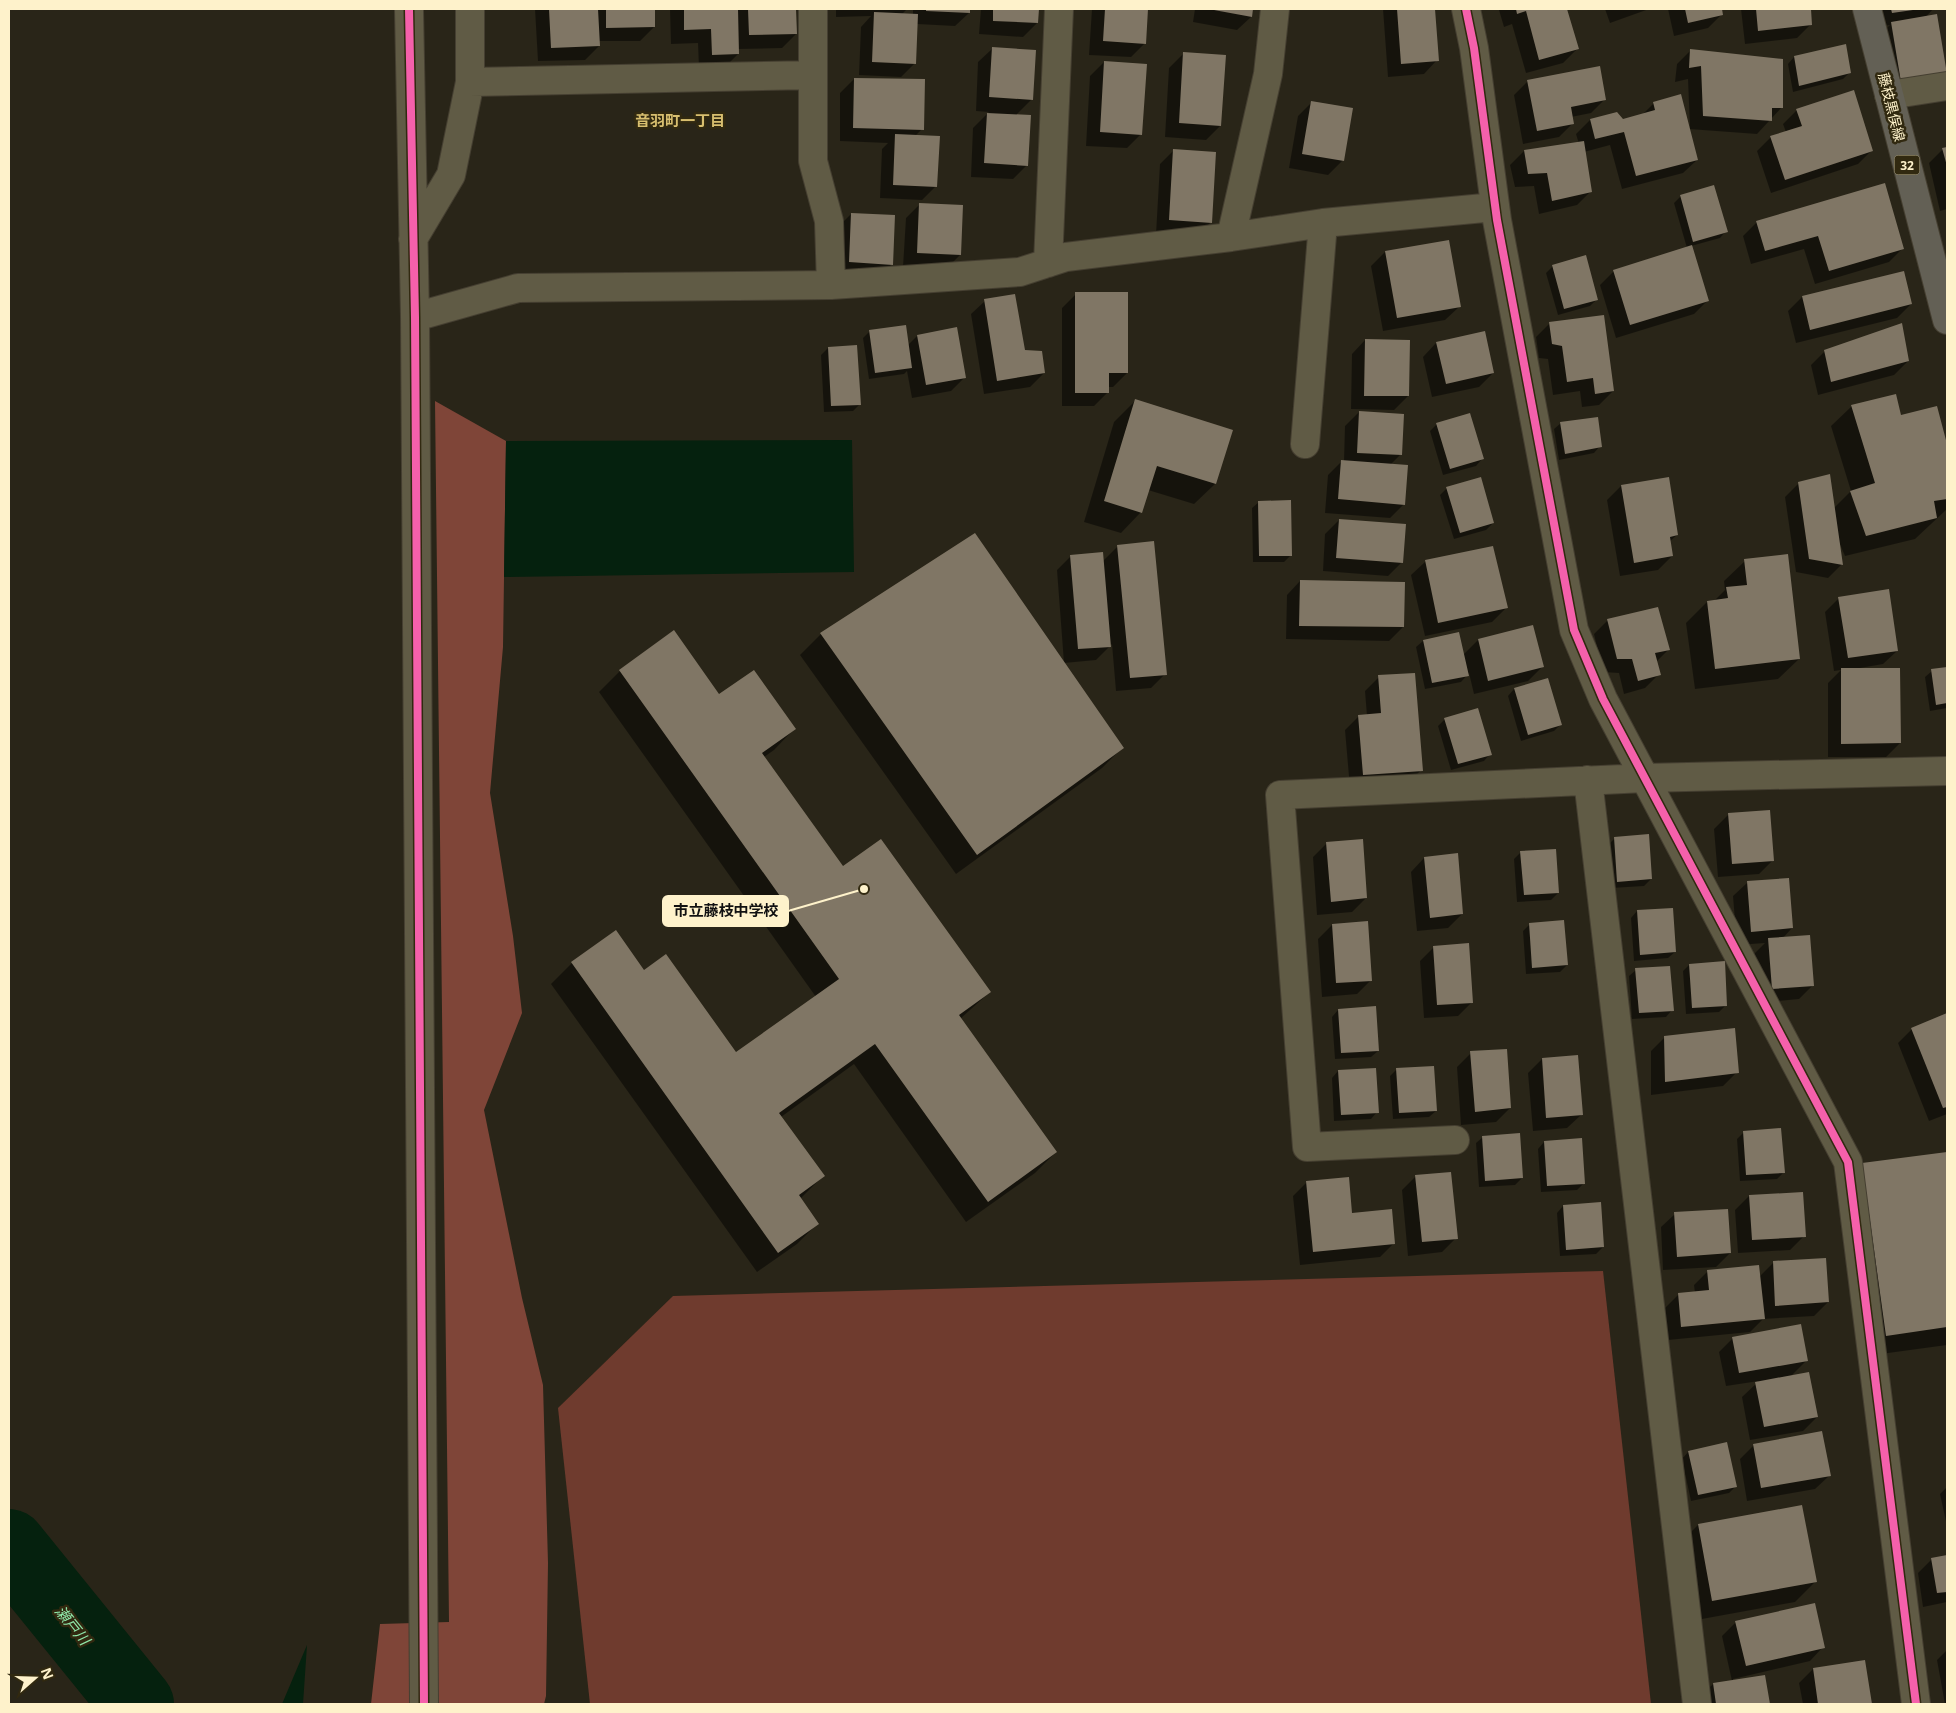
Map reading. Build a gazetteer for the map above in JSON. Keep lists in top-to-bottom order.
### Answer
{
  "streets": {
    "main road": ["藤枝黒俣線", "32"]
  },
  "districts": ["音羽町一丁目"],
  "water": ["瀬戸川"],
  "places": ["市立藤枝中学校"],
  "north": "right"
}
